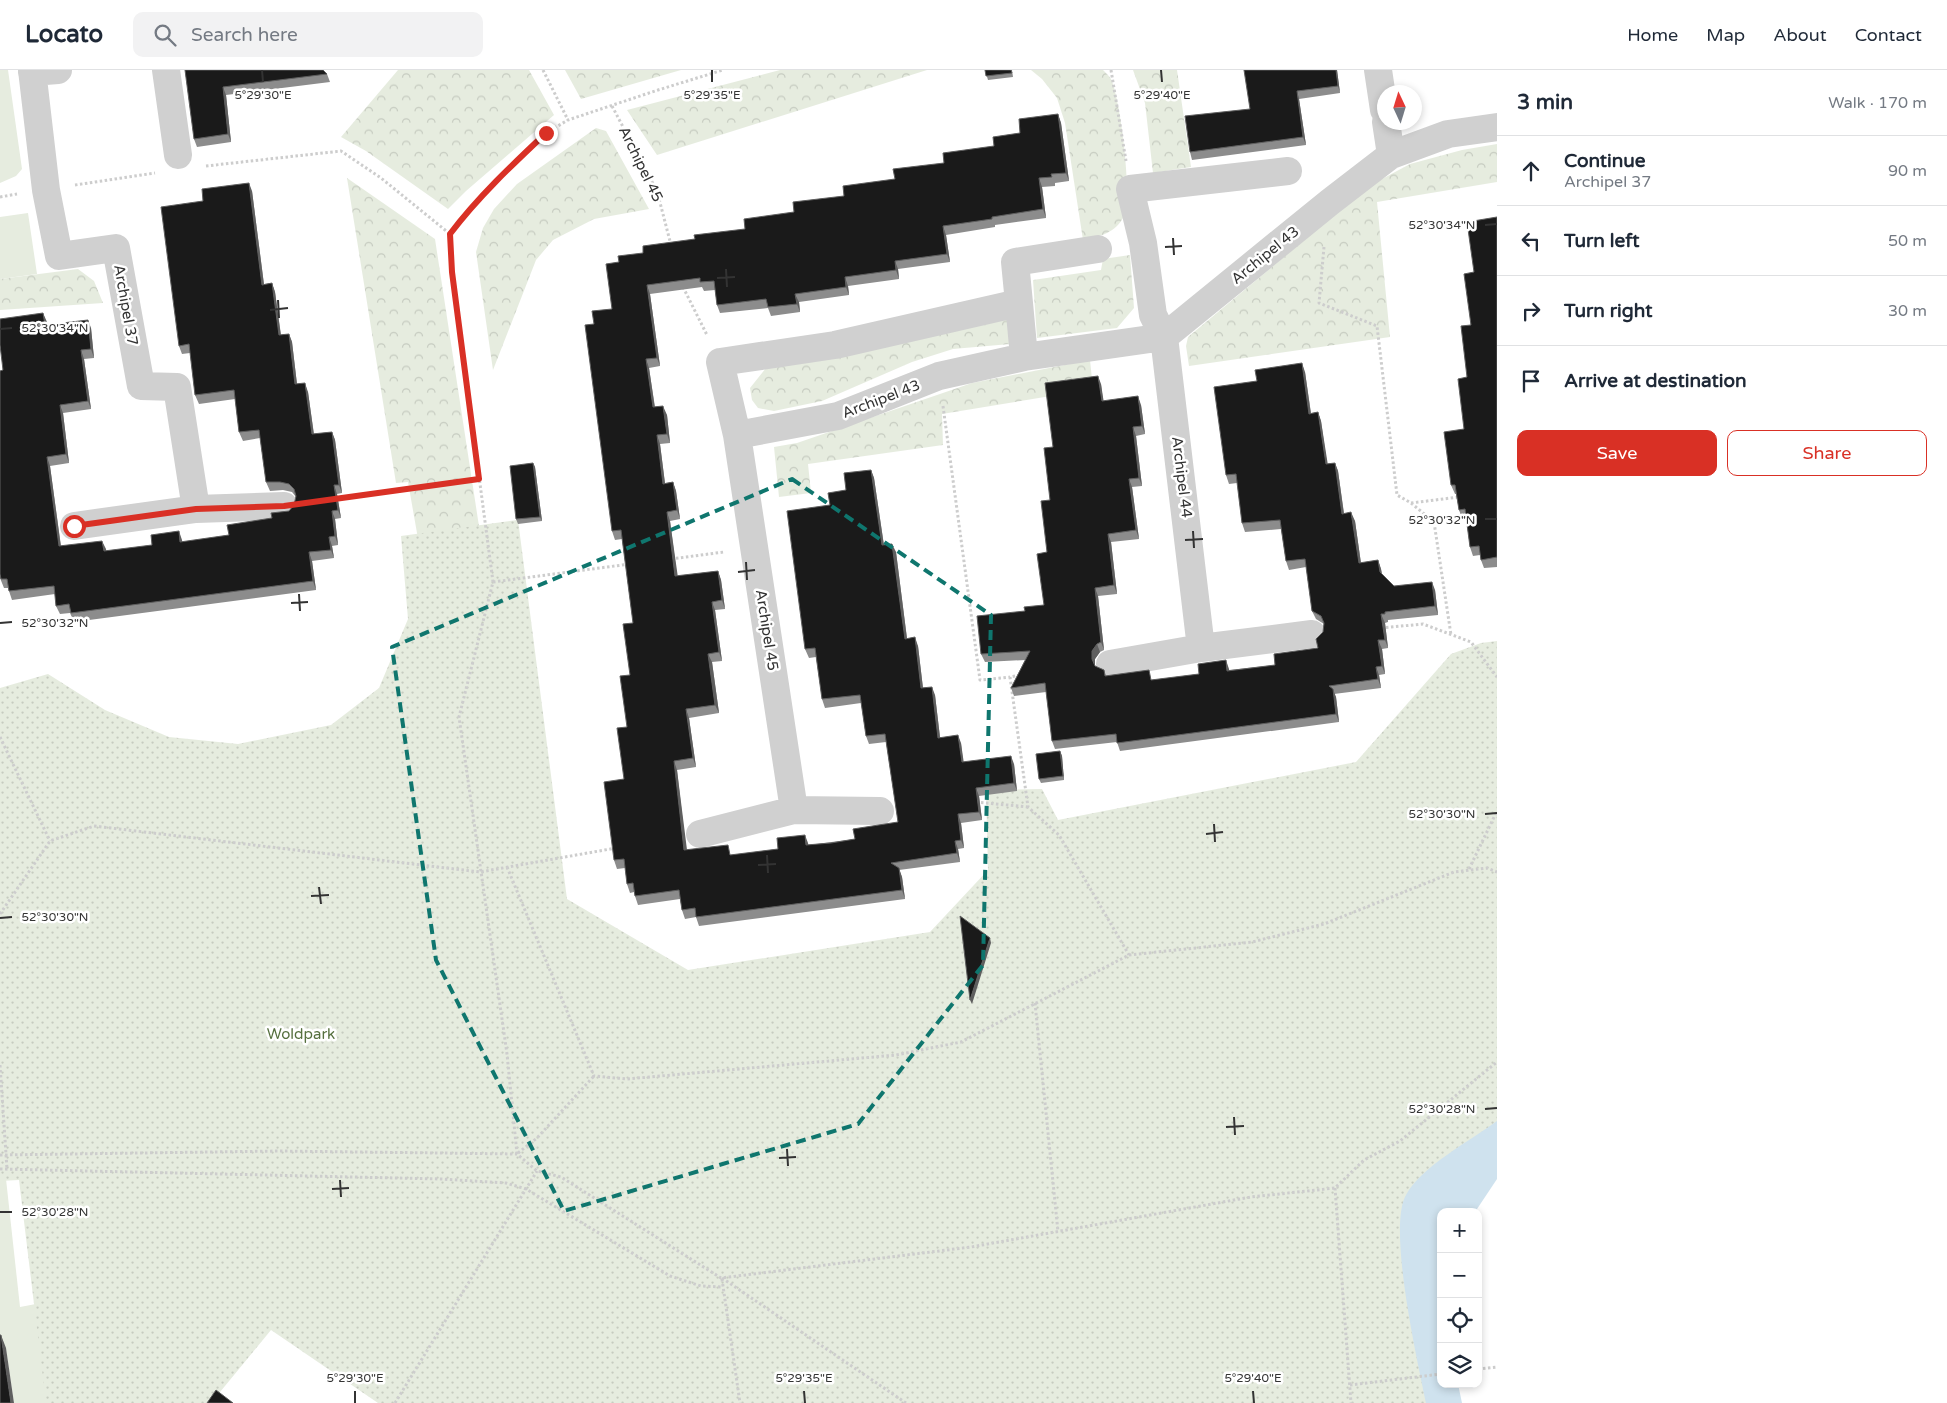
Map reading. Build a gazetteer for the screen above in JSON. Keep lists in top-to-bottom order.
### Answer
{
  "streets": {
    "street": [
      "Archipel 45",
      "Archipel 43",
      "Archipel 37",
      "Archipel 44"
    ]
  },
  "crossings": [
    ["Archipel 45", "Archipel 43"],
    ["Archipel 43", "Archipel 44"]
  ],
  "parks": ["Woldpark"],
  "north": "top",
  "page": {
    "header": "Locato",
    "search": "Search here",
    "nav": [
      "Home",
      "Map",
      "About",
      "Contact"
    ],
    "heading": ["3 min", "Walk · 170 m"],
    "list": [
      ["Continue", "Archipel 37", "90 m"],
      ["Turn left", "50 m"],
      ["Turn right", "30 m"],
      "Arrive at destination"
    ],
    "buttons": ["Save", "Share"],
    "map_buttons": ["+", "−"]
  },
  "coordinates": [
    "5°29'30\"E",
    "5°29'35\"E",
    "5°29'40\"E",
    "52°30'34\"N",
    "52°30'32\"N",
    "52°30'30\"N",
    "52°30'28\"N"
  ]
}
